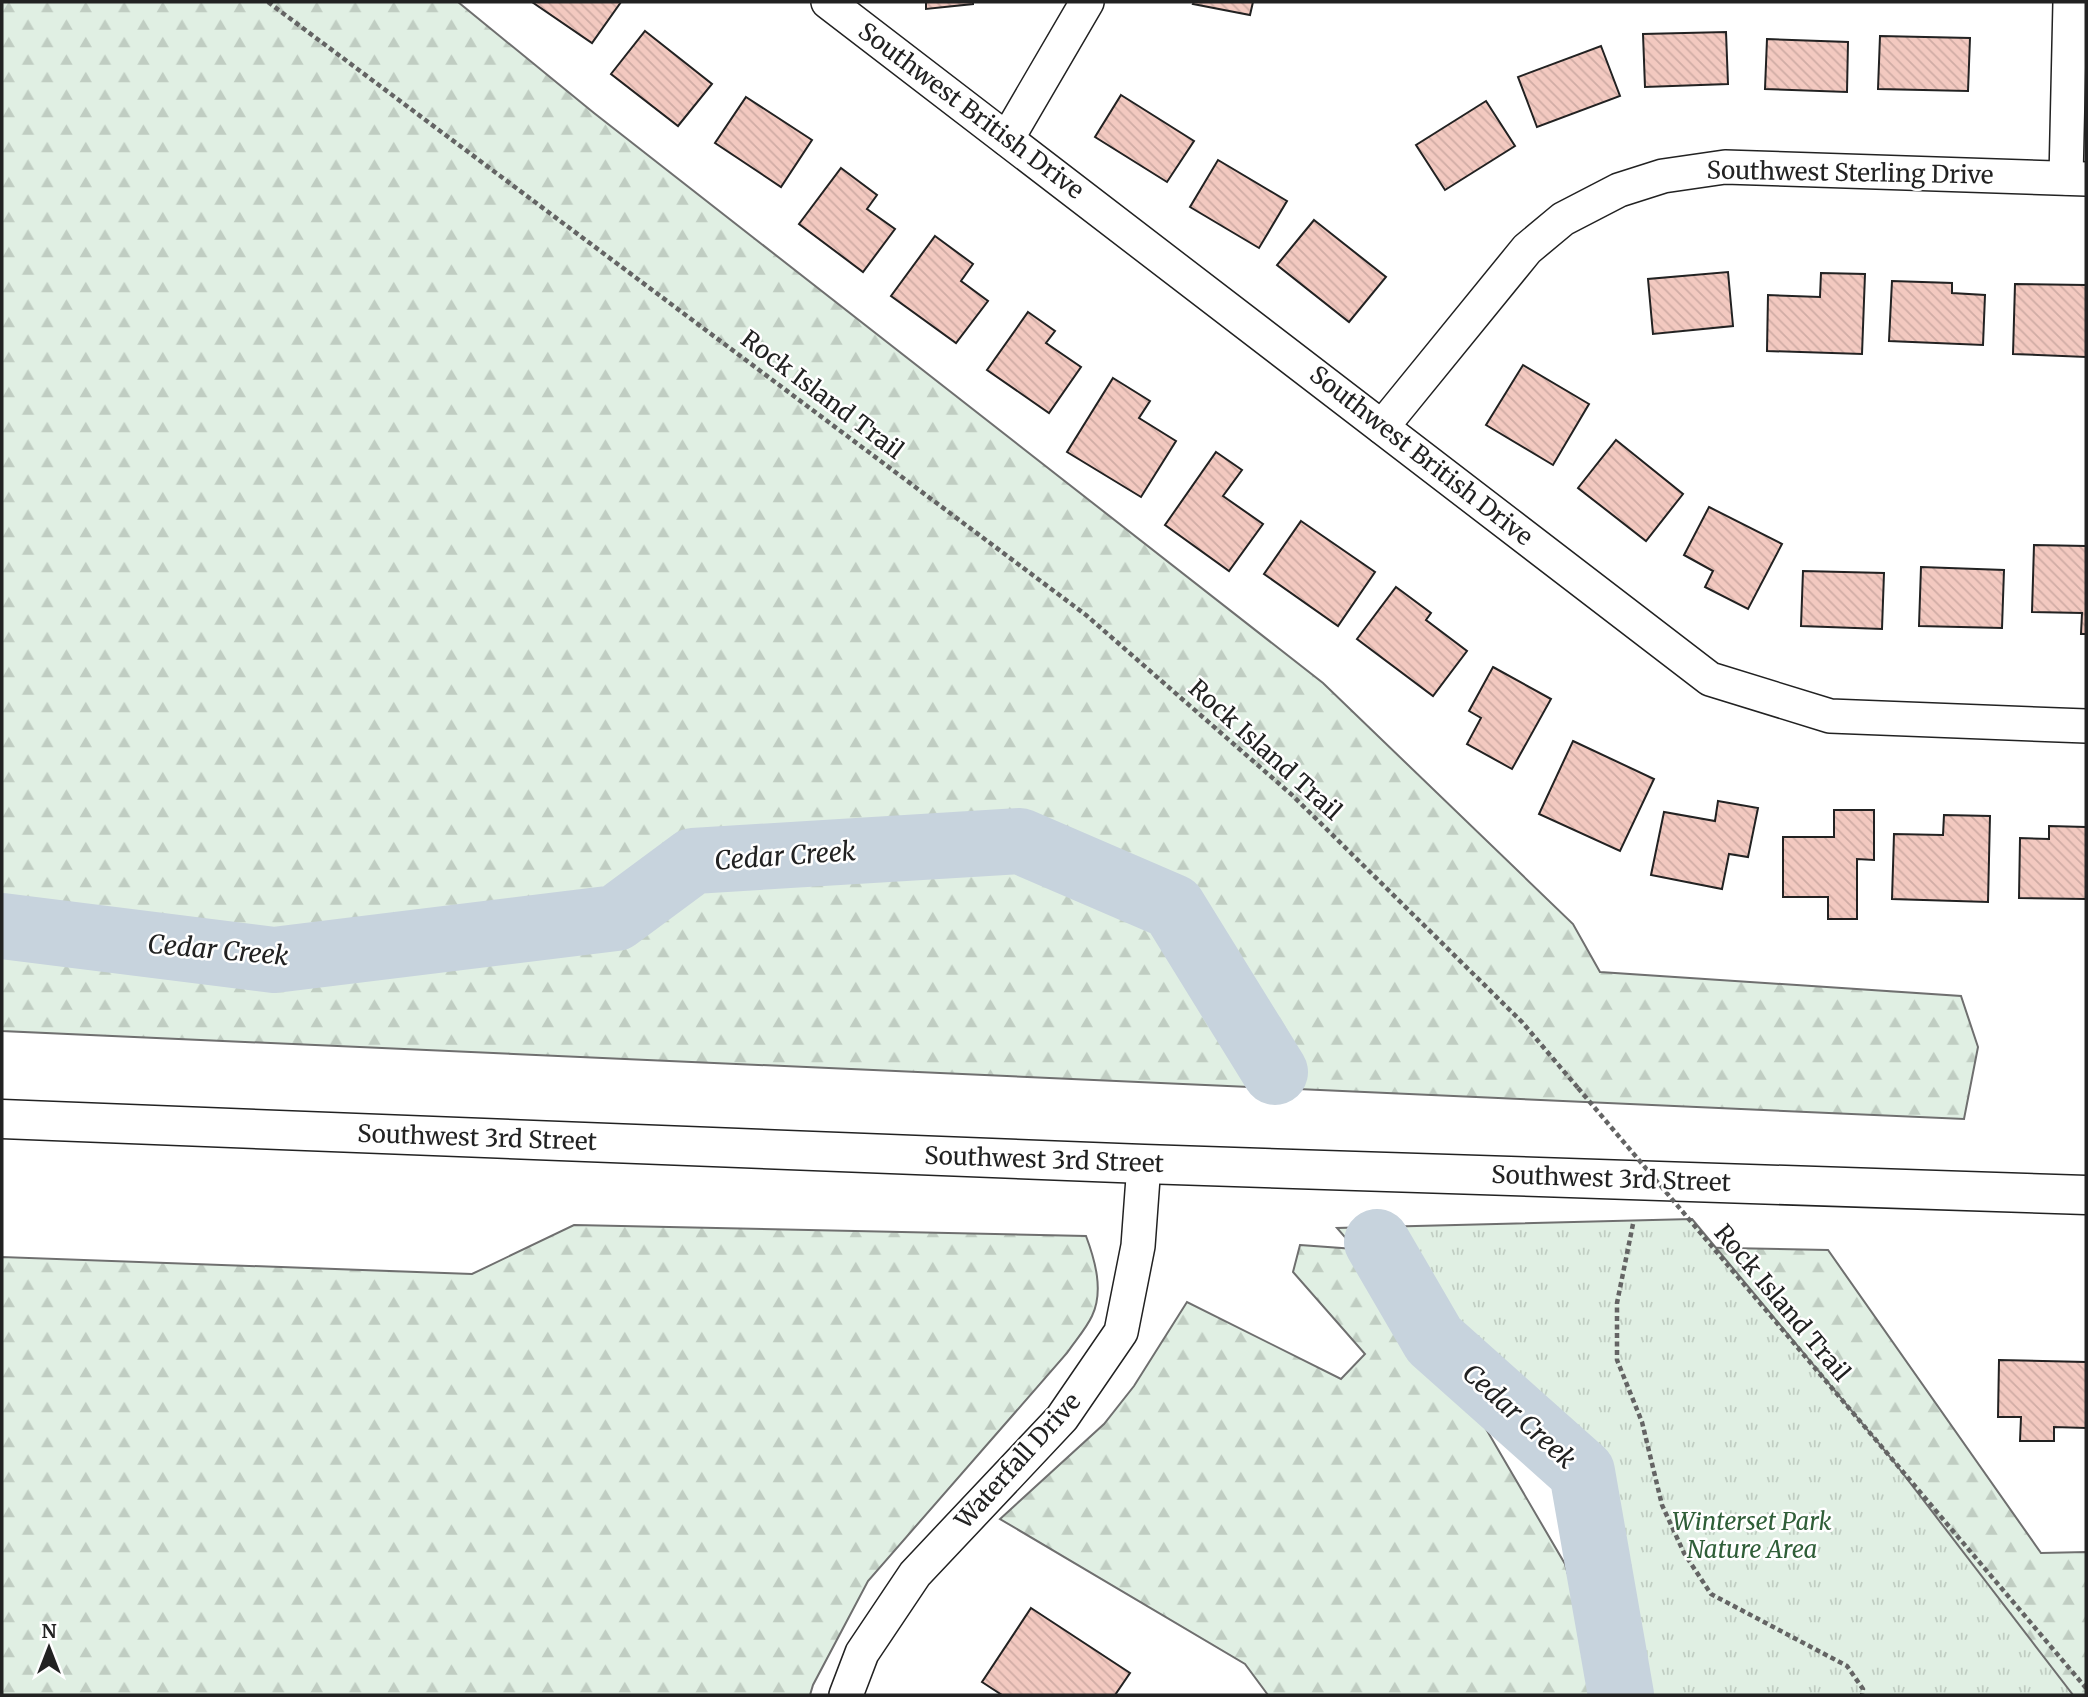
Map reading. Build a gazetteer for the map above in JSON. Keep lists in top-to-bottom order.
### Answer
{
  "streets": {
    "main road": ["Southwest 3rd Street"],
    "street": ["Southwest British Drive", "Southwest Sterling Drive", "Waterfall Drive"],
    "path": ["Rock Island Trail"]
  },
  "crossings": [
    ["Southwest British Drive", "Southwest Sterling Drive"],
    ["Southwest 3rd Street", "Waterfall Drive"]
  ],
  "water": ["Cedar Creek"],
  "parks": ["Winterset Park Nature Area"],
  "north": "top"
}
